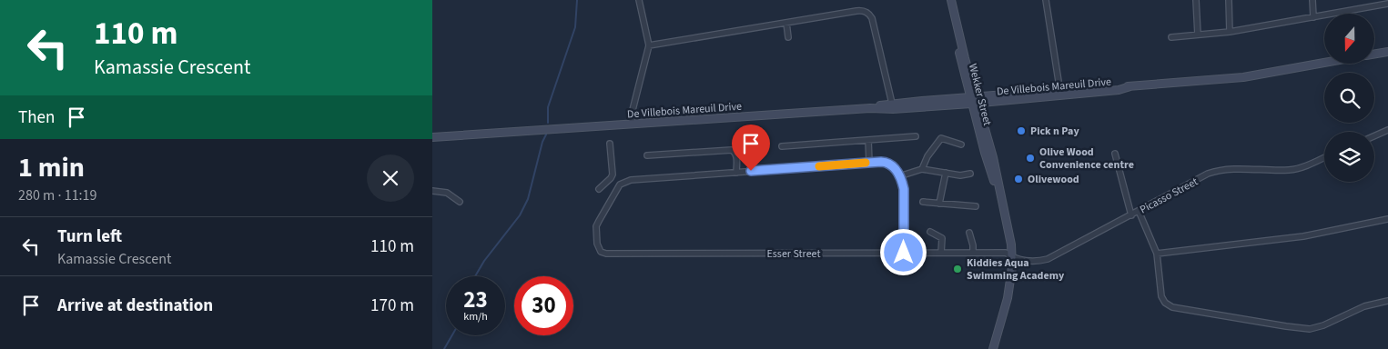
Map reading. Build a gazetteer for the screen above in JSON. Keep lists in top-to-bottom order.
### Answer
{
  "streets": {
    "main road": ["De Villebois Mareuil Drive", "Wekker Street"],
    "street": ["Picasso Street", "Esser Street"]
  },
  "crossings": [
    ["De Villebois Mareuil Drive", "Wekker Street"],
    ["Wekker Street", "Picasso Street"],
    ["Wekker Street", "Esser Street"],
    ["Picasso Street", "Esser Street"]
  ],
  "places": [
    "Pick n Pay",
    "Olive Wood Convenience centre",
    "Olivewood",
    "Kiddies Aqua Swimming Academy"
  ],
  "north": "bottom",
  "page": {
    "turn": ["110 m", "Kamassie Crescent"],
    "then": "Then",
    "heading": ["1 min", "280 m · 11:19"],
    "list": [
      {
        "name": "Turn left",
        "note": "Kamassie Crescent",
        "value": "110 m"
      },
      {
        "name": "Arrive at destination",
        "value": "170 m"
      }
    ],
    "speed": "23 km/h",
    "limit": "30"
  }
}
